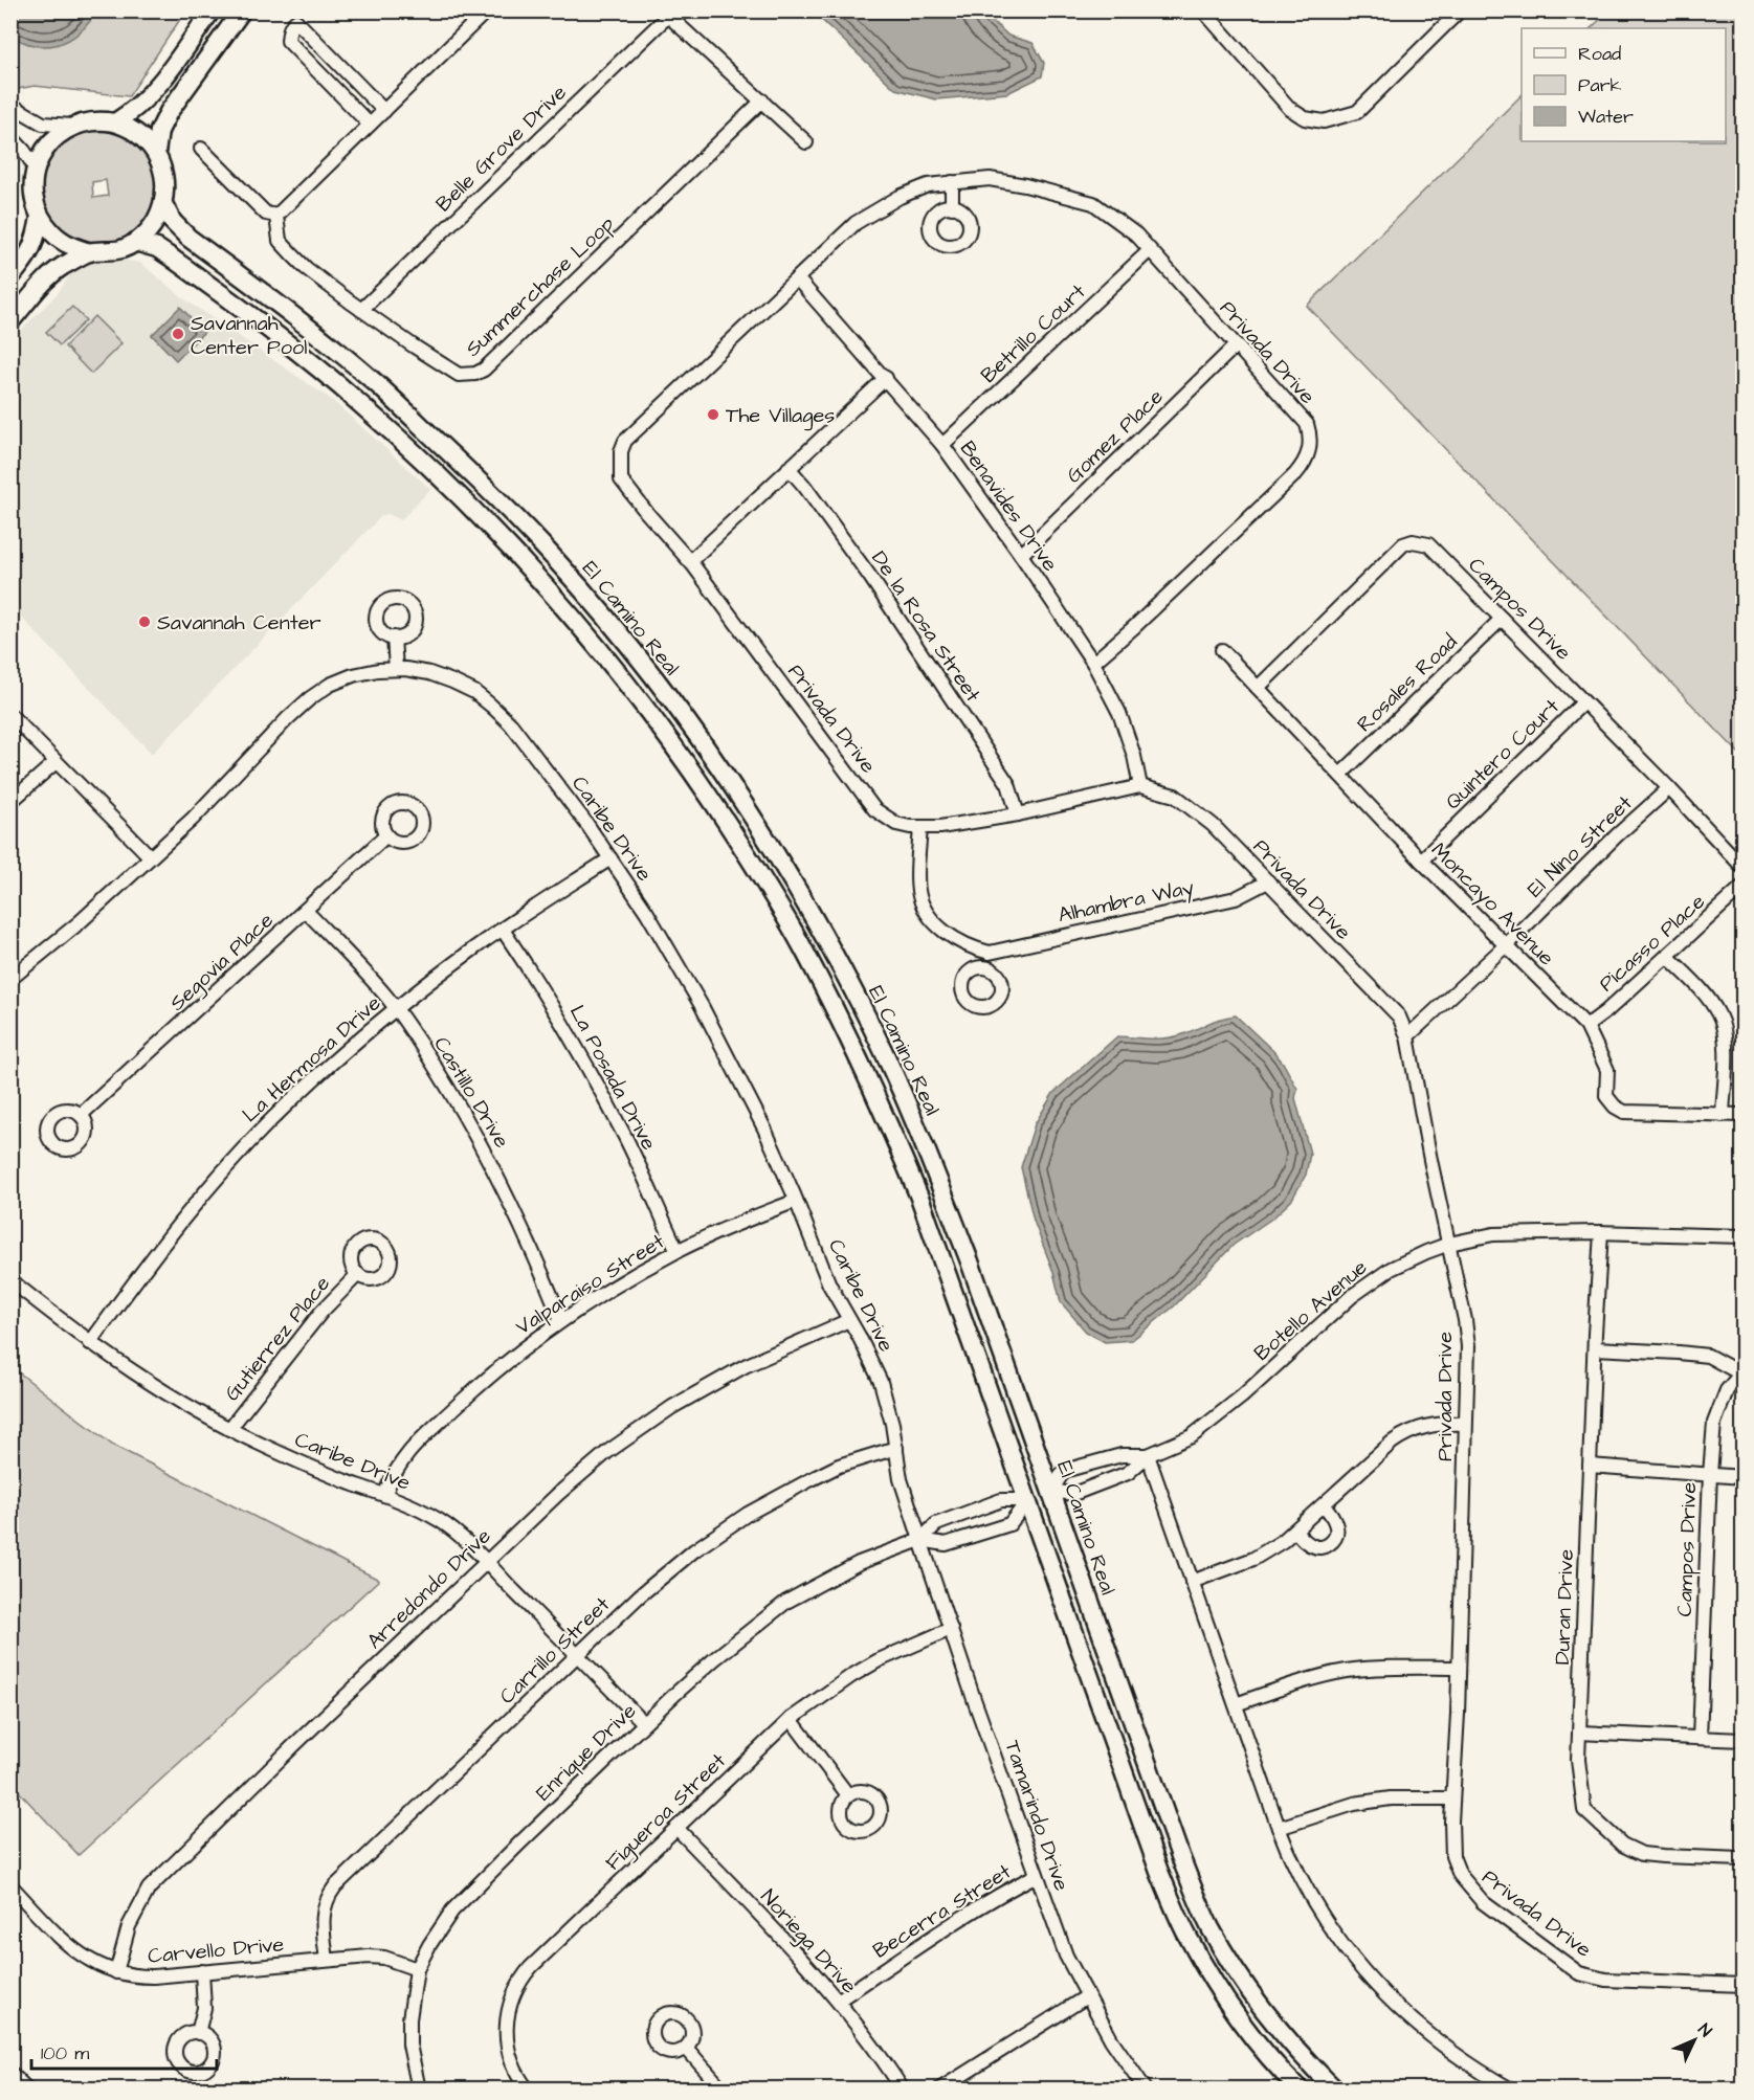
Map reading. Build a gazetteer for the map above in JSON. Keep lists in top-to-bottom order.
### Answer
{
  "streets": {
    "main road": ["El Camino Real"],
    "street": [
      "Belle Grove Drive",
      "Summerchase Loop",
      "Betrillo Court",
      "Privada Drive",
      "Gomez Place",
      "Benavides Drive",
      "Campos Drive",
      "De la Rosa Street",
      "Rosales Road",
      "Quintero Court",
      "Caribe Drive",
      "El Nino Street",
      "Alhambra Way",
      "Moncayo Avenue",
      "Picasso Place",
      "Segovia Place",
      "La Hermosa Drive",
      "La Posada Drive",
      "Castillo Drive",
      "Valparaiso Street",
      "Botello Avenue",
      "Gutierrez Place",
      "Arredondo Drive",
      "Duran Drive",
      "Carrillo Street",
      "Enrique Drive",
      "Figueroa Street",
      "Tamarindo Drive",
      "Becerra Street",
      "Noriega Drive",
      "Carvello Drive"
    ]
  },
  "crossings": [
    ["Belle Grove Drive", "Summerchase Loop"],
    ["Betrillo Court", "Privada Drive"],
    ["Betrillo Court", "Benavides Drive"],
    ["Privada Drive", "Gomez Place"],
    ["Privada Drive", "Benavides Drive"],
    ["Privada Drive", "De la Rosa Street"],
    ["Privada Drive", "El Nino Street"],
    ["Privada Drive", "Alhambra Way"],
    ["Privada Drive", "Botello Avenue"],
    ["Gomez Place", "Benavides Drive"],
    ["Campos Drive", "Rosales Road"],
    ["Campos Drive", "Quintero Court"],
    ["Campos Drive", "El Nino Street"],
    ["Campos Drive", "Moncayo Avenue"],
    ["El Camino Real", "Botello Avenue"],
    ["Rosales Road", "Moncayo Avenue"],
    ["Quintero Court", "Moncayo Avenue"],
    ["Caribe Drive", "La Hermosa Drive"],
    ["Caribe Drive", "Valparaiso Street"],
    ["Caribe Drive", "Gutierrez Place"],
    ["Caribe Drive", "Arredondo Drive"],
    ["Caribe Drive", "Carrillo Street"],
    ["Caribe Drive", "Enrique Drive"],
    ["Caribe Drive", "Tamarindo Drive"],
    ["El Nino Street", "Moncayo Avenue"],
    ["Moncayo Avenue", "Picasso Place"],
    ["Segovia Place", "Castillo Drive"],
    ["La Hermosa Drive", "La Posada Drive"],
    ["La Hermosa Drive", "Castillo Drive"],
    ["La Posada Drive", "Valparaiso Street"],
    ["Castillo Drive", "Valparaiso Street"],
    ["Botello Avenue", "Duran Drive"],
    ["Arredondo Drive", "Carvello Drive"],
    ["Carrillo Street", "Carvello Drive"],
    ["Enrique Drive", "Tamarindo Drive"],
    ["Enrique Drive", "Carvello Drive"],
    ["Figueroa Street", "Tamarindo Drive"],
    ["Figueroa Street", "Noriega Drive"],
    ["Tamarindo Drive", "Becerra Street"],
    ["Becerra Street", "Noriega Drive"]
  ],
  "places": ["Savannah Center Pool", "The Villages", "Savannah Center"],
  "legend": ["Road", "Park", "Water"],
  "scale_bar": "100 m",
  "north": "top right"
}
